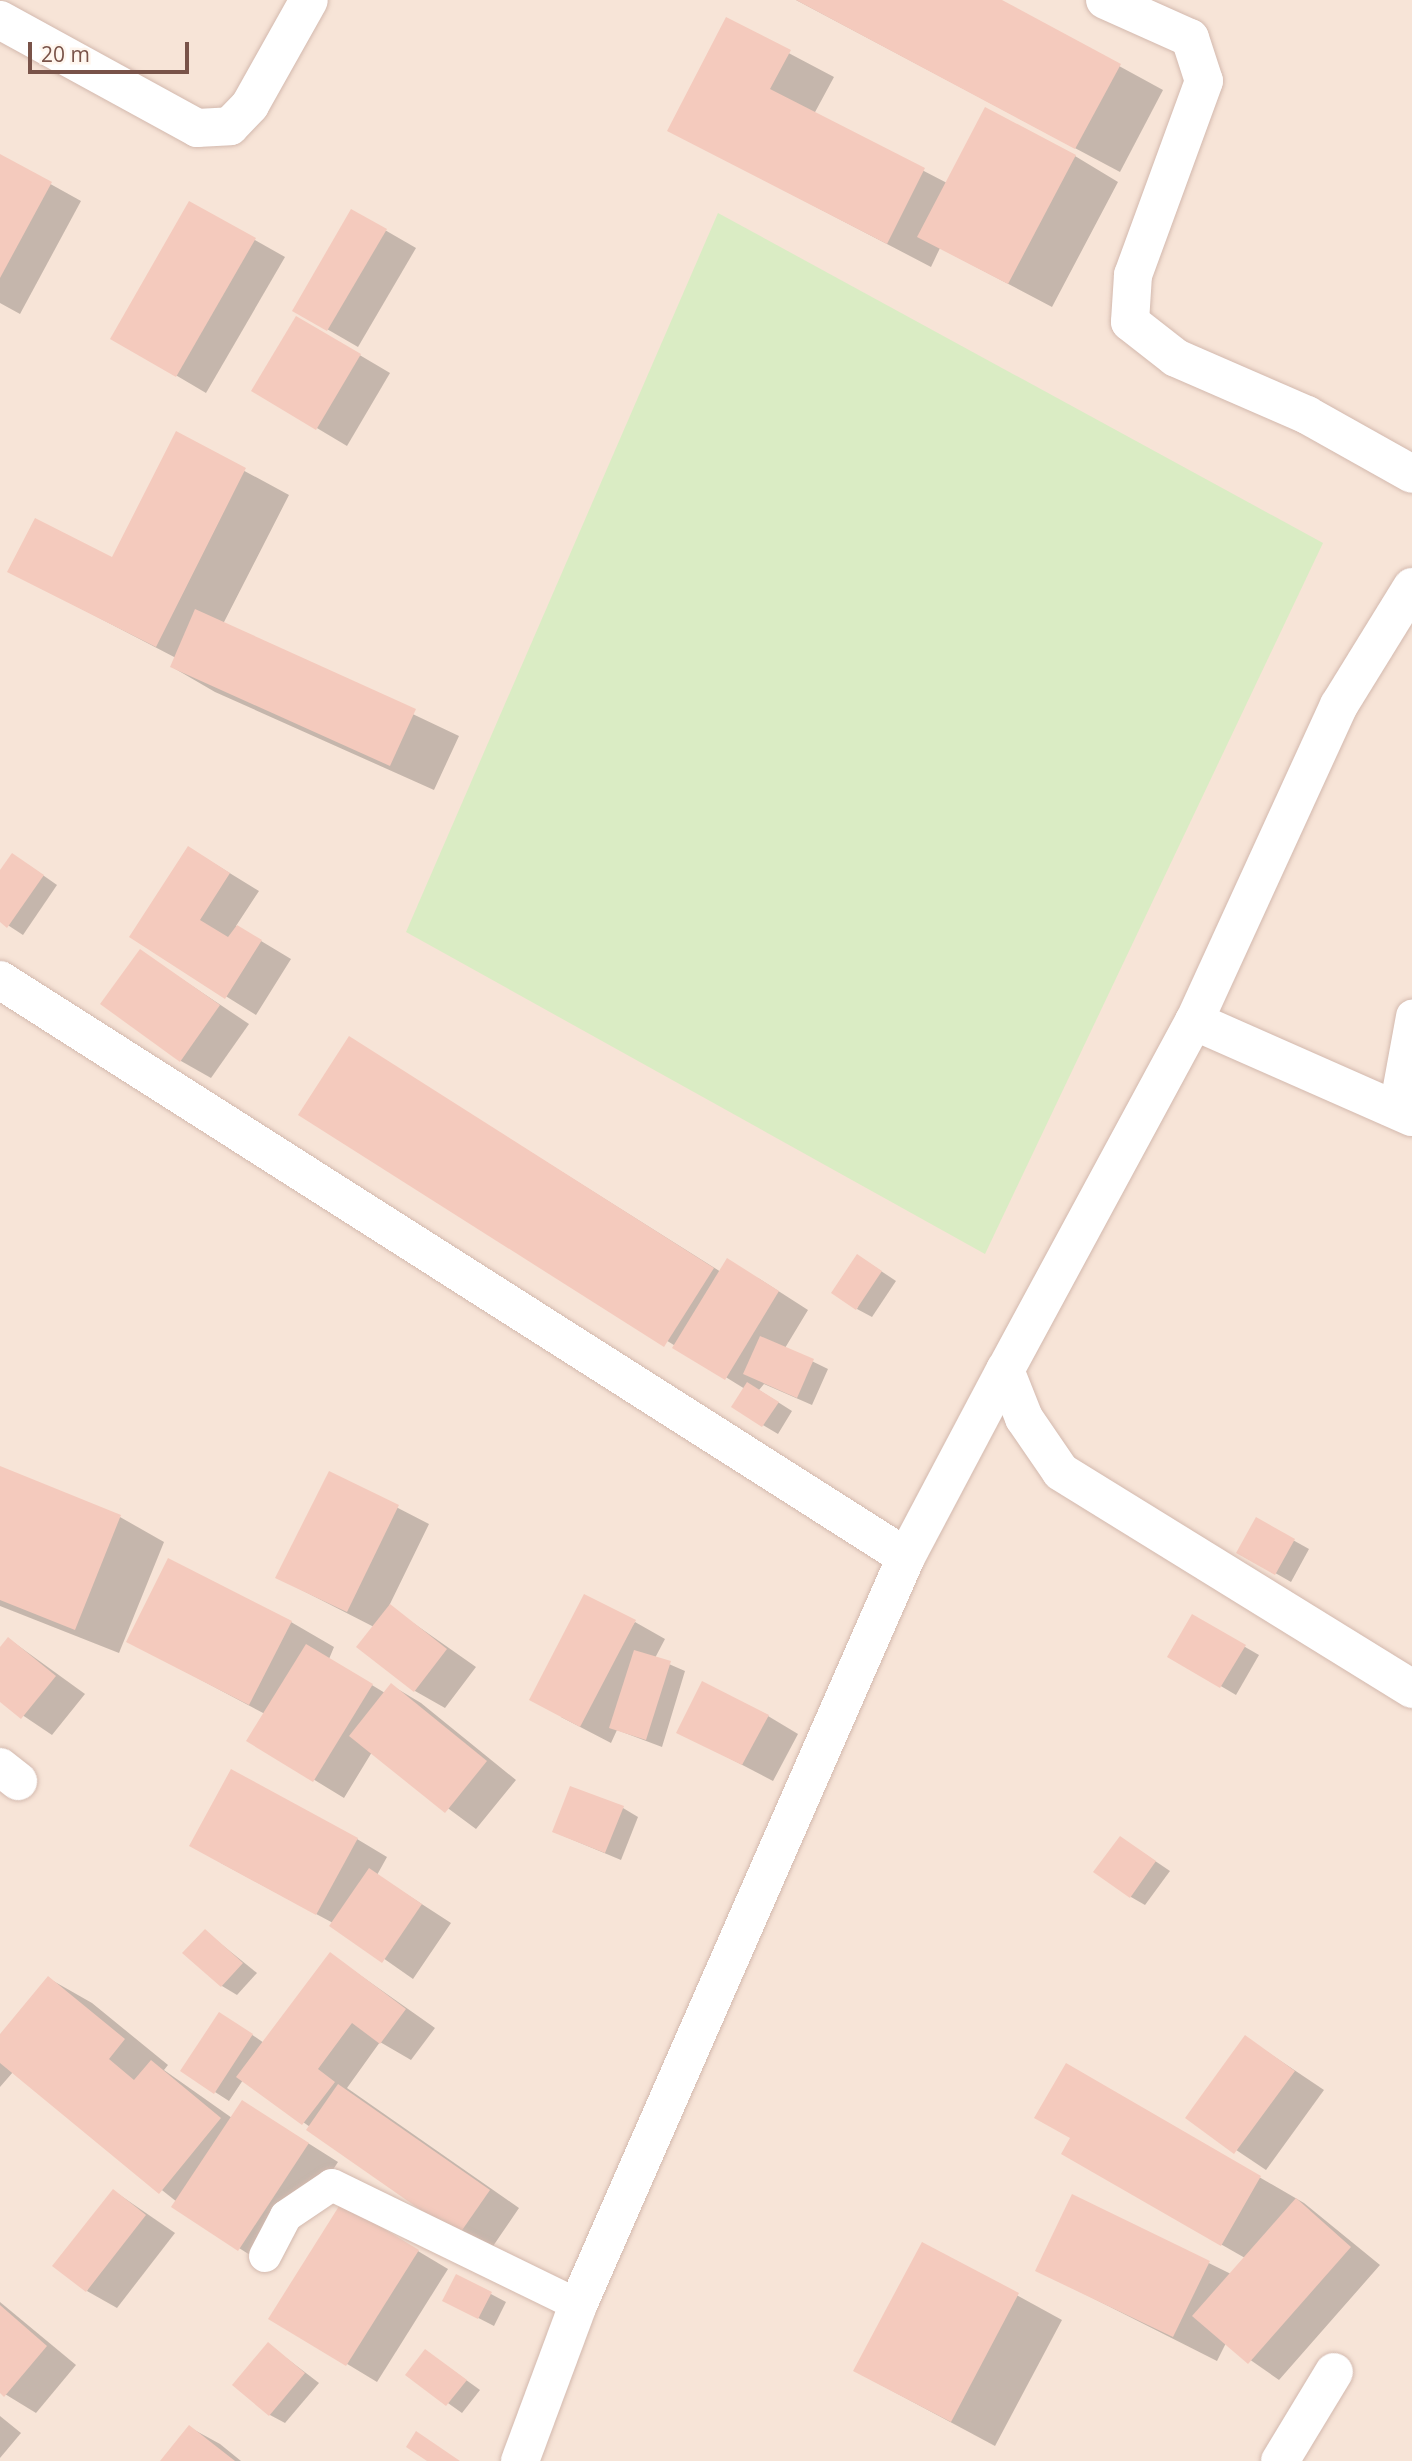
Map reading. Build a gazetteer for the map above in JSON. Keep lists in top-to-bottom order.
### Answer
{
  "scale_bar": "20 m"
}
